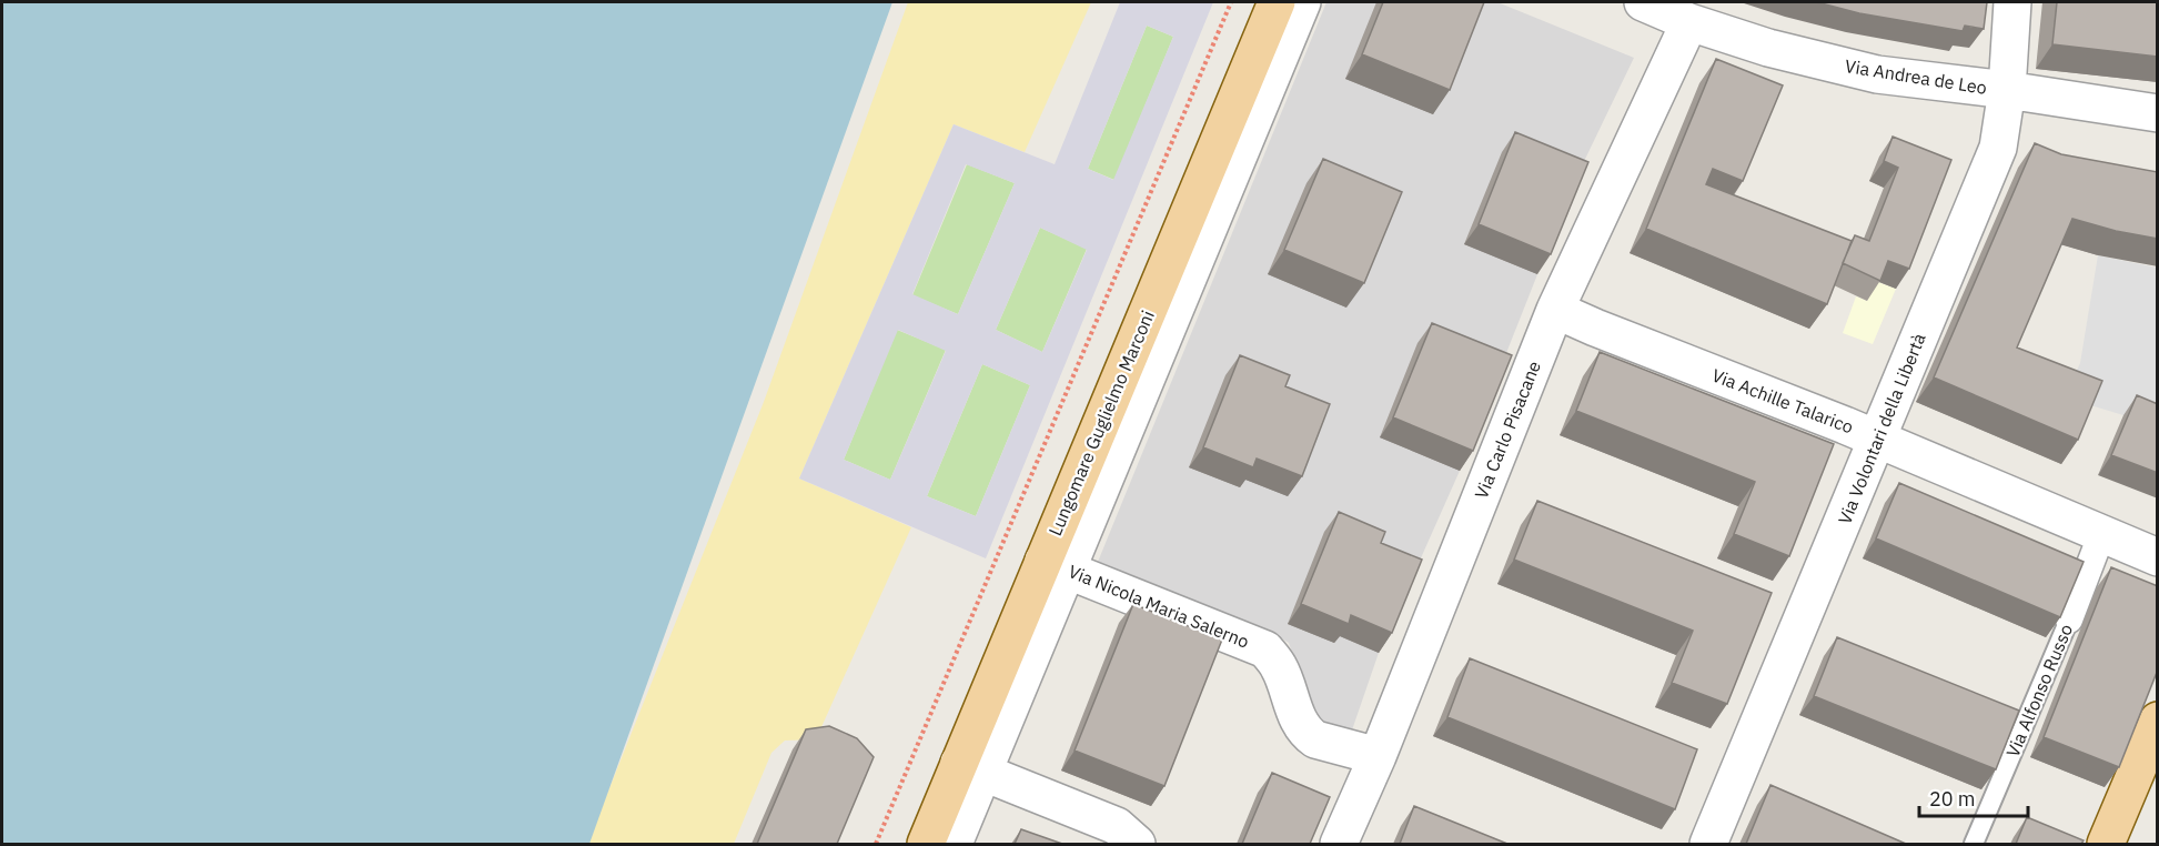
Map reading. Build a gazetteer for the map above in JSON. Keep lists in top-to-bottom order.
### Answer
{
  "streets": {
    "main road": ["Lungomare Guglielmo Marconi"],
    "street": [
      "Via Andrea de Leo",
      "Via Achille Talarico",
      "Via Volontari della Libertà",
      "Via Carlo Pisacane",
      "Via Nicola Maria Salerno",
      "Via Alfonso Russo"
    ]
  },
  "crossings": [
    ["Via Andrea de Leo", "Via Volontari della Libertà"],
    ["Via Andrea de Leo", "Via Carlo Pisacane"],
    ["Via Achille Talarico", "Via Volontari della Libertà"],
    ["Via Achille Talarico", "Via Carlo Pisacane"],
    ["Via Achille Talarico", "Via Alfonso Russo"],
    ["Lungomare Guglielmo Marconi", "Via Nicola Maria Salerno"],
    ["Via Carlo Pisacane", "Via Nicola Maria Salerno"]
  ],
  "scale_bar": "20 m"
}
